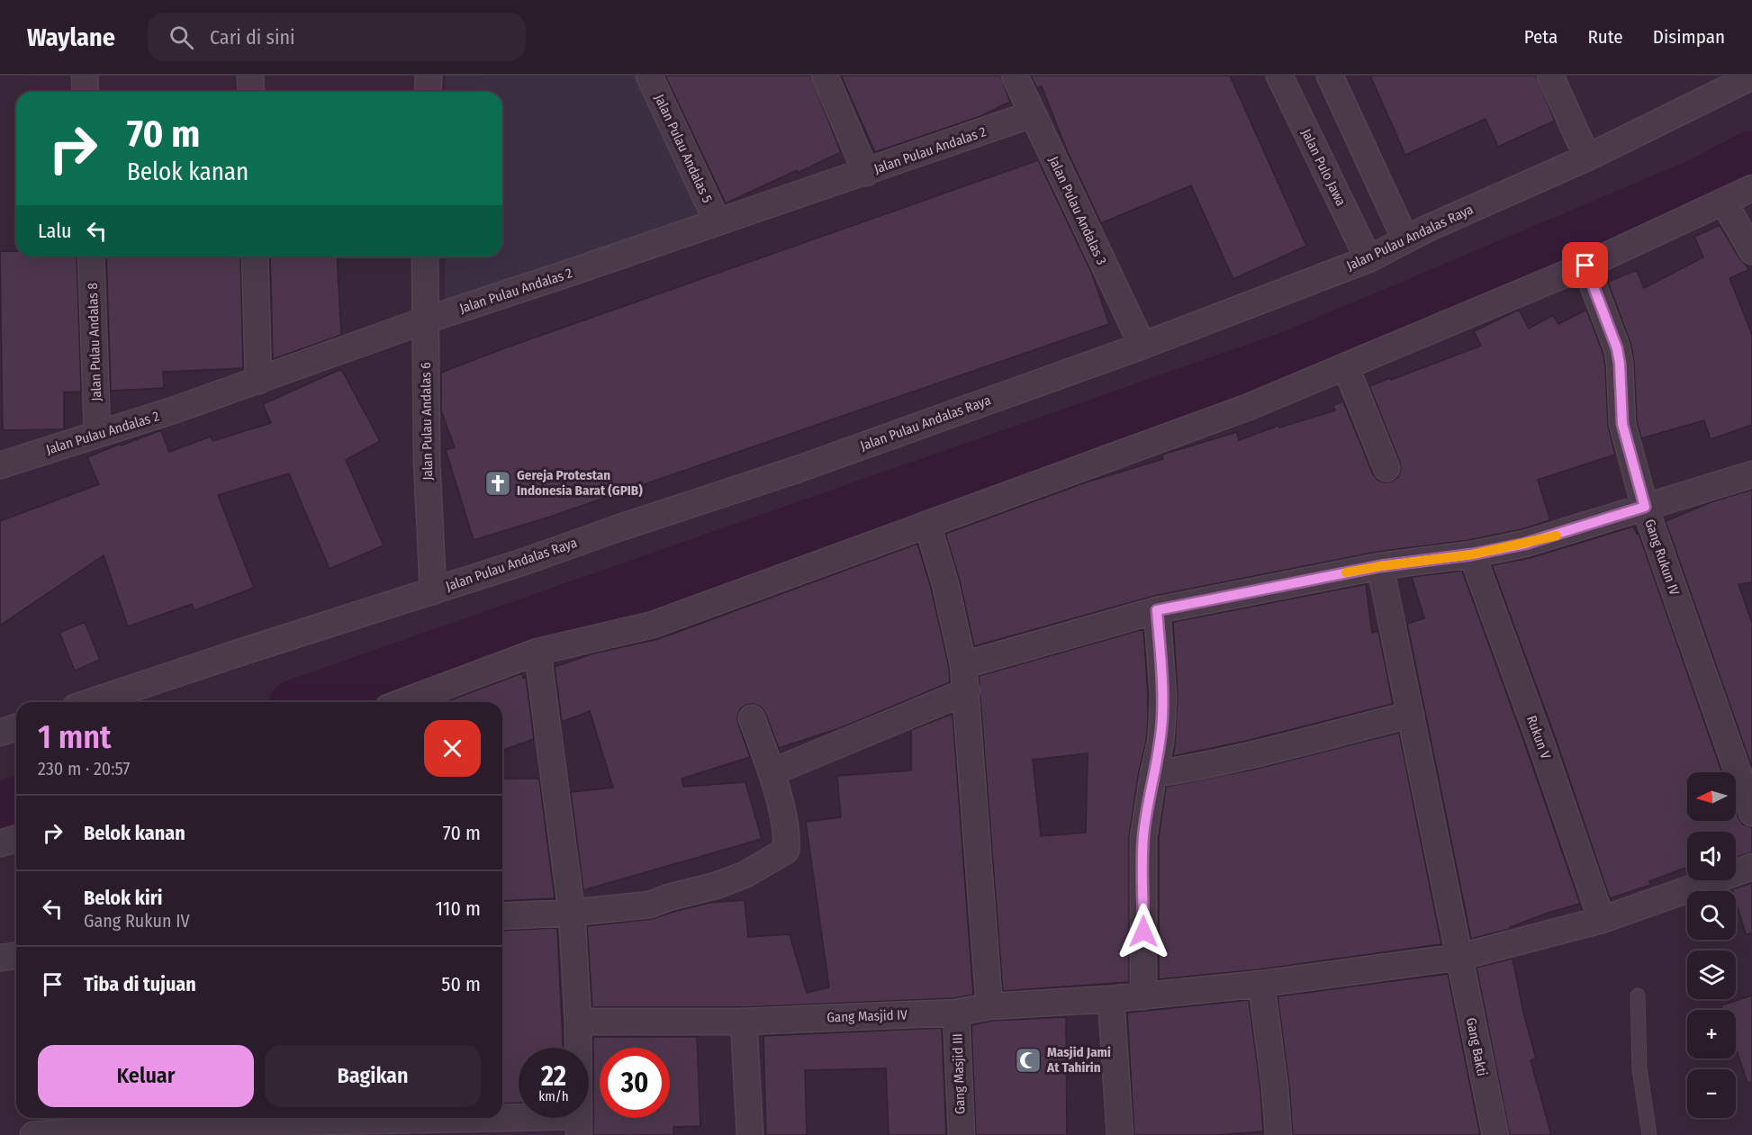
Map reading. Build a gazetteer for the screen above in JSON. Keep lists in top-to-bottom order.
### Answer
{
  "streets": {
    "street": [
      "Jalan Pulau Andalas 5",
      "Jalan Pulau Andalas 2",
      "Jalan Pulo Jawa",
      "Jalan Pulau Andalas 3",
      "Jalan Pulau Andalas Raya",
      "Jalan Pulau Andalas 8",
      "Jalan Pulau Andalas 6",
      "Gang Rukun IV",
      "Rukun V",
      "Gang Masjid IV",
      "Gang Bakti",
      "Gang Masjid III"
    ]
  },
  "crossings": [
    ["Jalan Pulau Andalas 5", "Jalan Pulau Andalas 2"],
    ["Jalan Pulau Andalas 2", "Jalan Pulau Andalas 3"],
    ["Jalan Pulau Andalas 2", "Jalan Pulau Andalas 8"],
    ["Jalan Pulau Andalas 2", "Jalan Pulau Andalas 6"],
    ["Jalan Pulo Jawa", "Jalan Pulau Andalas Raya"],
    ["Jalan Pulau Andalas 3", "Jalan Pulau Andalas Raya"],
    ["Jalan Pulau Andalas Raya", "Jalan Pulau Andalas 6"],
    ["Rukun V", "Gang Masjid IV"],
    ["Gang Masjid IV", "Gang Bakti"],
    ["Gang Masjid IV", "Gang Masjid III"]
  ],
  "places": {
    "church": ["Gereja Protestan Indonesia Barat (GPIB)"],
    "mosque": ["Masjid Jami At Tahirin"]
  },
  "north": "left",
  "page": {
    "header": "Waylane",
    "search": "Cari di sini",
    "nav": ["Peta", "Rute", "Disimpan"],
    "turn": ["70 m", "Belok kanan"],
    "then": "Lalu",
    "heading": ["1 mnt", "230 m · 20:57"],
    "map_buttons": ["+", "−"],
    "list": [
      {
        "name": "Belok kanan",
        "value": "70 m"
      },
      {
        "name": "Belok kiri",
        "note": "Gang Rukun IV",
        "value": "110 m"
      },
      {
        "name": "Tiba di tujuan",
        "value": "50 m"
      }
    ],
    "buttons": ["Keluar", "Bagikan"],
    "speed": "22 km/h",
    "limit": "30"
  }
}
